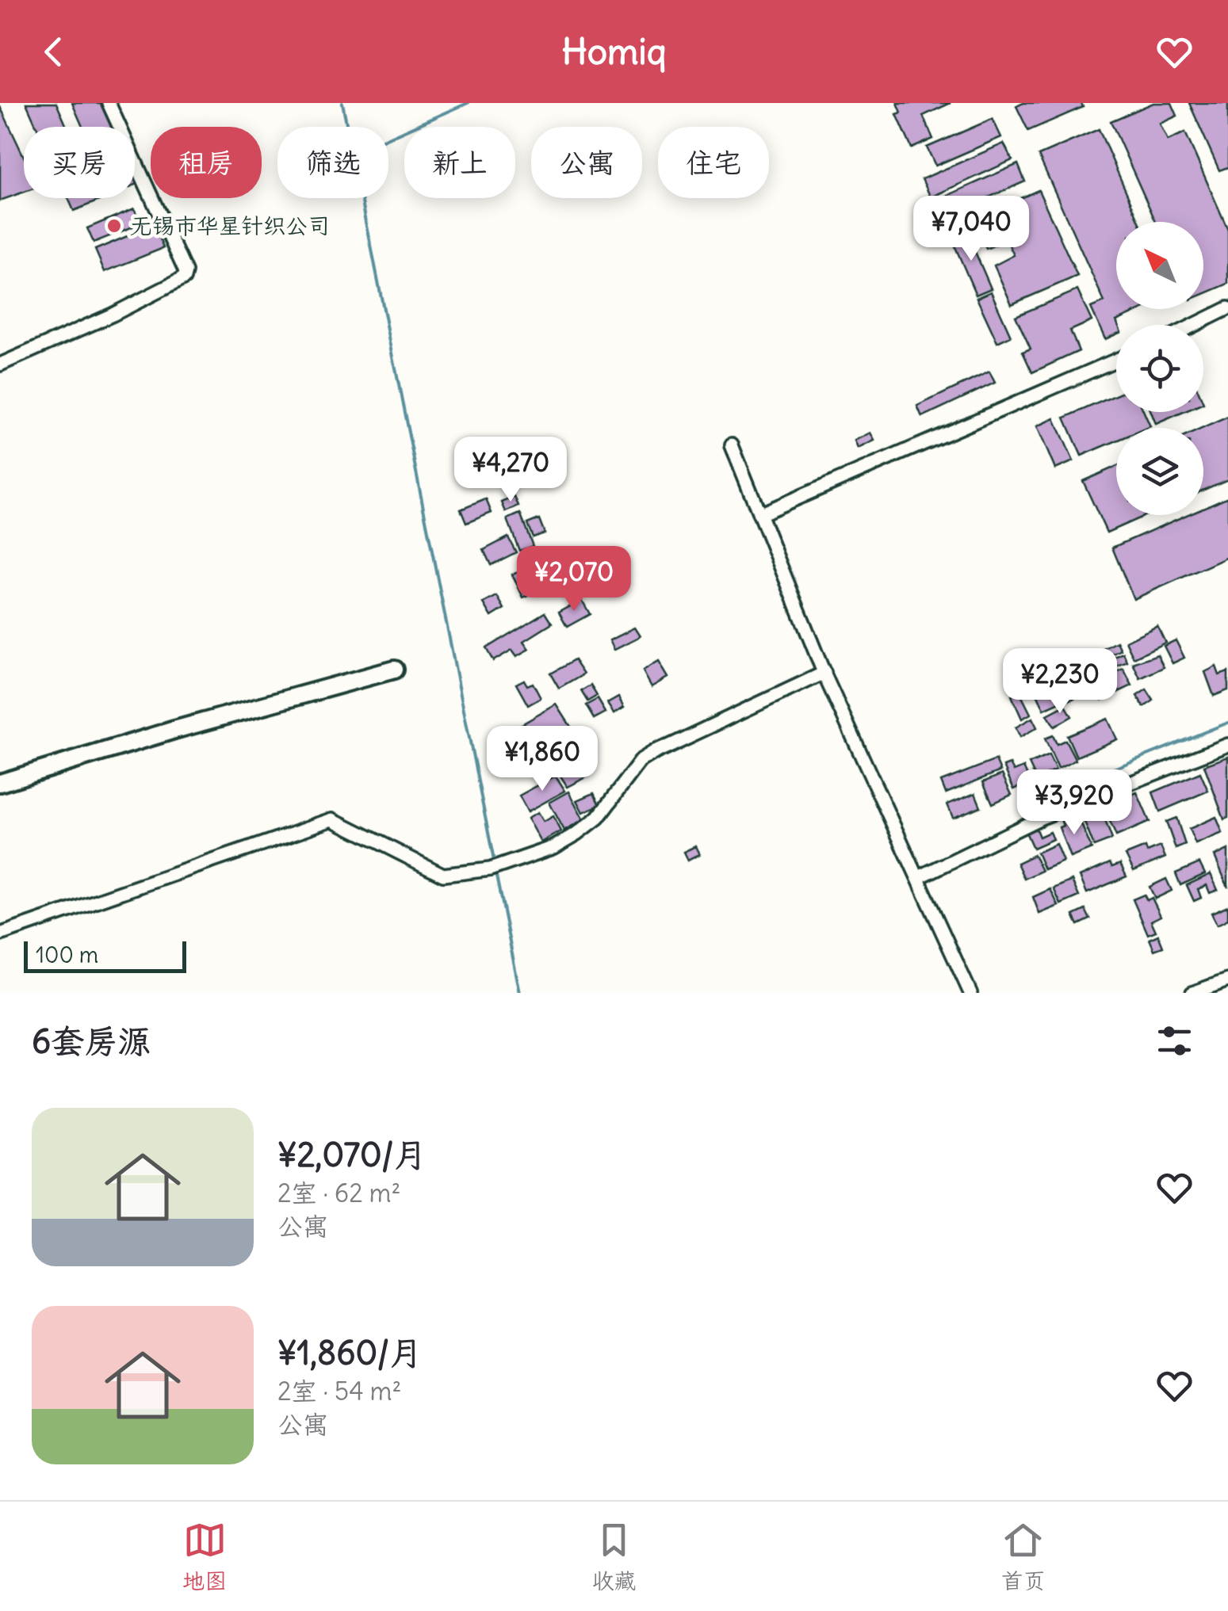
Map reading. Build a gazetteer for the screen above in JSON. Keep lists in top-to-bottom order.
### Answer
{
  "places": ["无锡市华星针织公司"],
  "scale_bar": "100 m",
  "north": "top left",
  "page": {
    "header": "Homiq",
    "chip": [
      "买房",
      "租房",
      "筛选",
      "新上",
      "公寓",
      "住宅"
    ],
    "price": [
      "¥7,040",
      "¥4,270",
      "¥2,070",
      "¥2,230",
      "¥1,860",
      "¥3,920"
    ],
    "scale": "100 m",
    "heading": "6套房源",
    "list": [
      {
        "name": "¥2,070/月",
        "note": "2室 · 62 m² · 公寓"
      },
      {
        "name": "¥1,860/月",
        "note": "2室 · 54 m² · 公寓"
      }
    ],
    "tabs": ["地图", "收藏", "首页"]
  }
}
